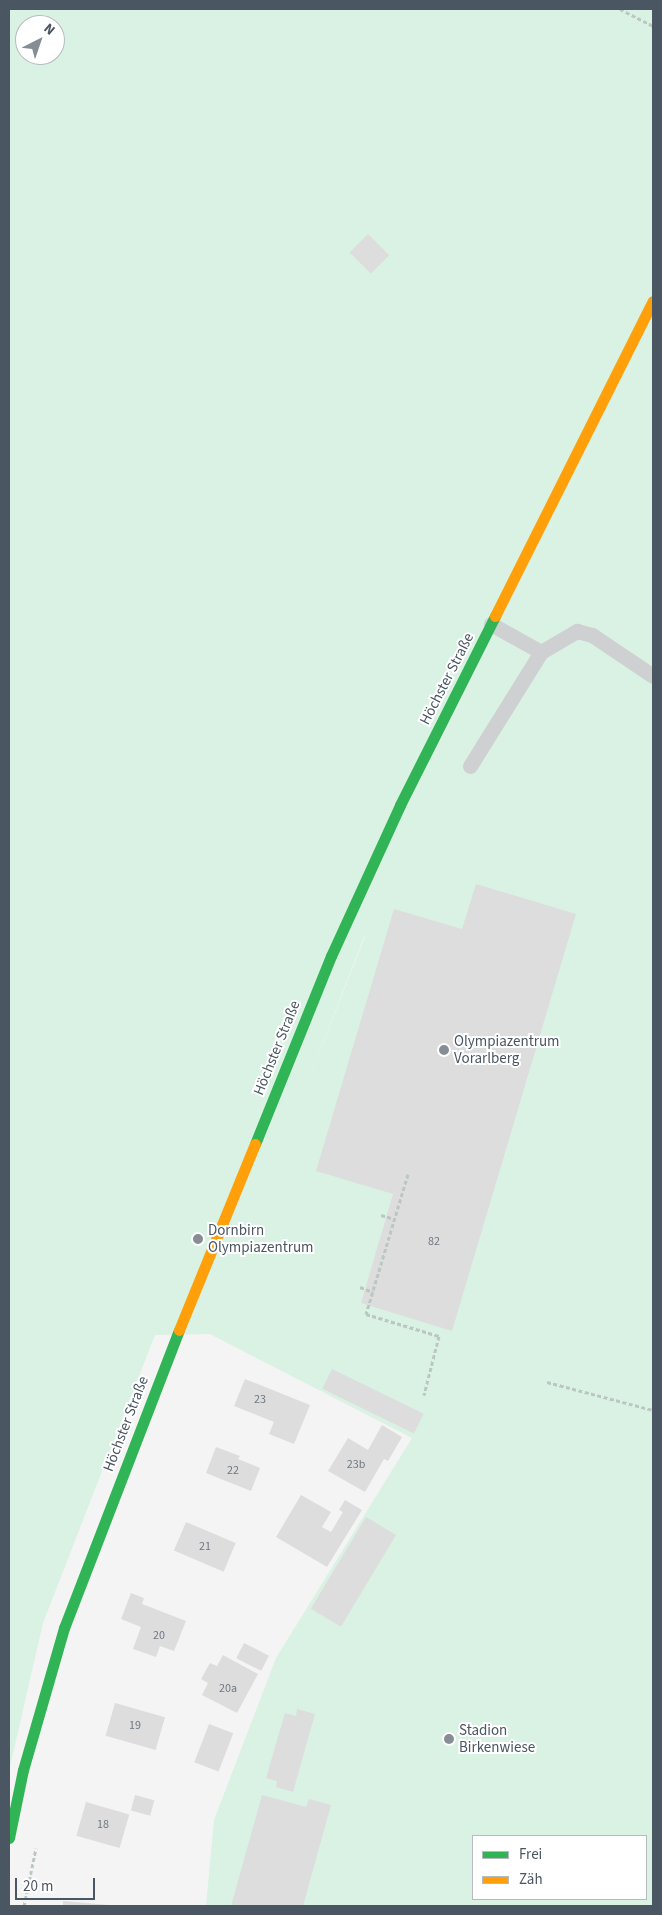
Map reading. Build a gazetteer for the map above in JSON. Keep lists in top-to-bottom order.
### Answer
{
  "streets": {
    "main road": ["Höchster Straße"]
  },
  "places": ["Olympiazentrum Vorarlberg", "Dornbirn Olympiazentrum", "Stadion Birkenwiese"],
  "house_numbers": [
    "82",
    "23",
    "23b",
    "22",
    "21",
    "20",
    "20a",
    "19",
    "18"
  ],
  "legend": ["Frei", "Zäh"],
  "scale_bar": "20 m",
  "north": "top right"
}
